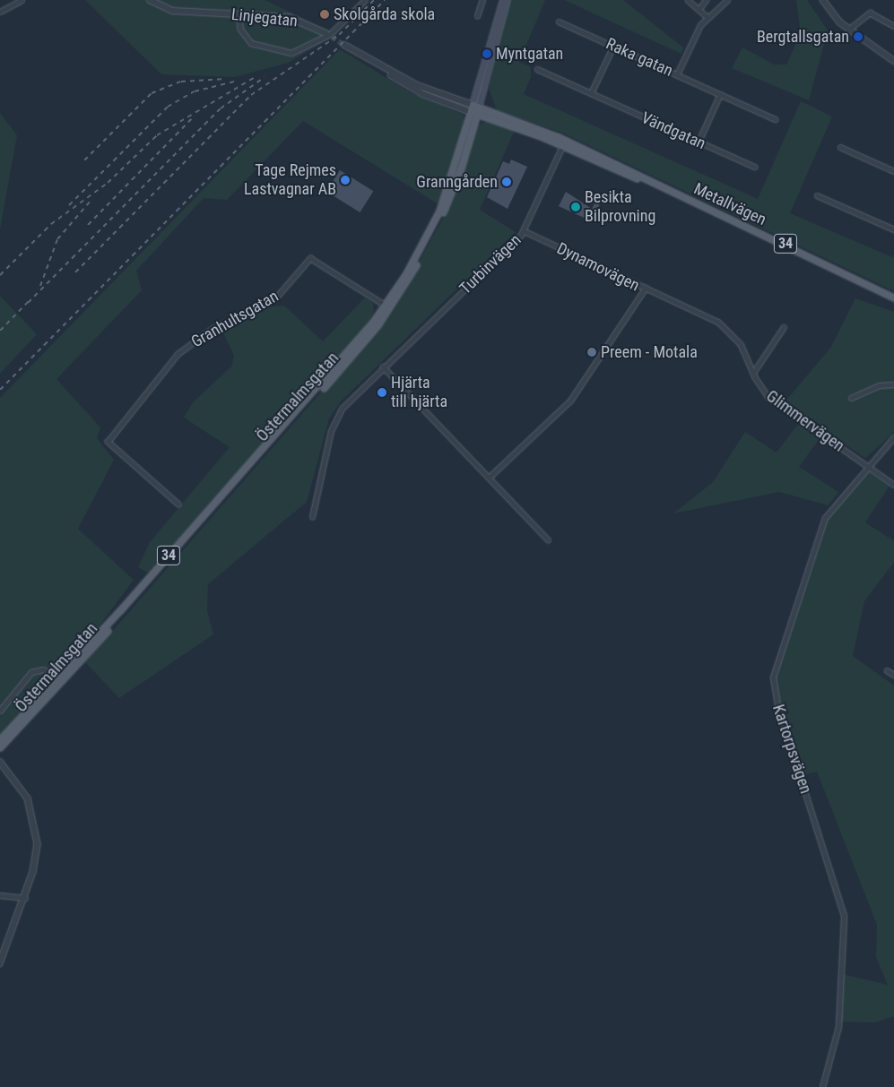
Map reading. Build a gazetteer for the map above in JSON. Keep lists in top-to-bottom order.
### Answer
{
  "streets": {
    "main road": ["Metallvägen", "34", "Östermalmsgatan"],
    "street": [
      "Linjegatan",
      "Raka gatan",
      "Vändgatan",
      "Turbinvägen",
      "Dynamovägen",
      "Granhultsgatan",
      "Glimmervägen",
      "Kartorpsvägen"
    ]
  },
  "crossings": [
    ["Metallvägen", "Turbinvägen"],
    ["Metallvägen", "Östermalmsgatan"],
    ["Turbinvägen", "Dynamovägen"],
    ["Dynamovägen", "Glimmervägen"],
    ["Granhultsgatan", "Östermalmsgatan"],
    ["Glimmervägen", "Kartorpsvägen"]
  ],
  "places": [
    "Skolgårda skola",
    "Bergtallsgatan",
    "Myntgatan",
    "Tage Rejmes Lastvagnar AB",
    "Granngården",
    "Besikta Bilprovning",
    "Preem - Motala",
    "Hjärta till hjärta"
  ]
}
